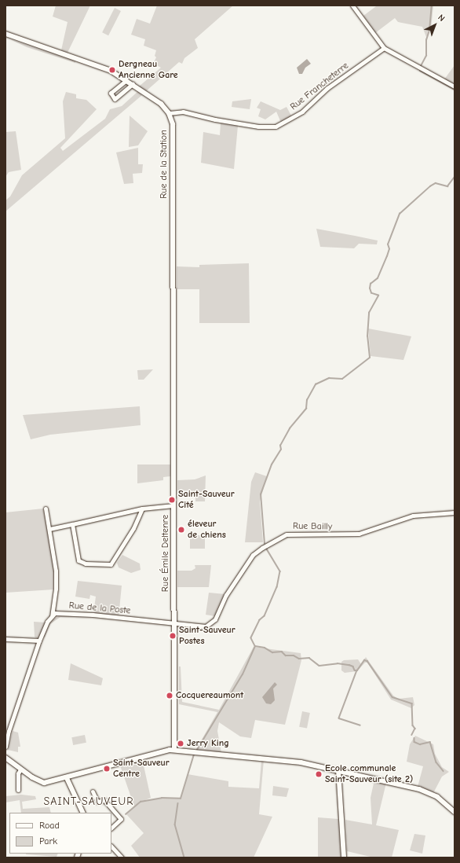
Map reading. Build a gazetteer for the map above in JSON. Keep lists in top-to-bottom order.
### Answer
{
  "streets": {
    "street": [
      "Rue Francheterre",
      "Rue de la Station",
      "Rue Bailly",
      "Rue Émile Deltenre",
      "Rue de la Poste"
    ]
  },
  "crossings": [
    ["Rue Francheterre", "Rue de la Station"],
    ["Rue de la Station", "Rue Émile Deltenre"],
    ["Rue Bailly", "Rue Émile Deltenre"],
    ["Rue Bailly", "Rue de la Poste"],
    ["Rue Émile Deltenre", "Rue de la Poste"]
  ],
  "districts": ["SAINT-SAUVEUR"],
  "places": [
    "Dergneau Ancienne Gare",
    "Saint-Sauveur Cité",
    "éleveur de chiens",
    "Saint-Sauveur Postes",
    "Cocquereaumont",
    "Jerry King",
    "Saint-Sauveur Centre",
    "Ecole communale Saint-Sauveur (site 2)"
  ],
  "legend": ["Road", "Park"],
  "north": "top right"
}
